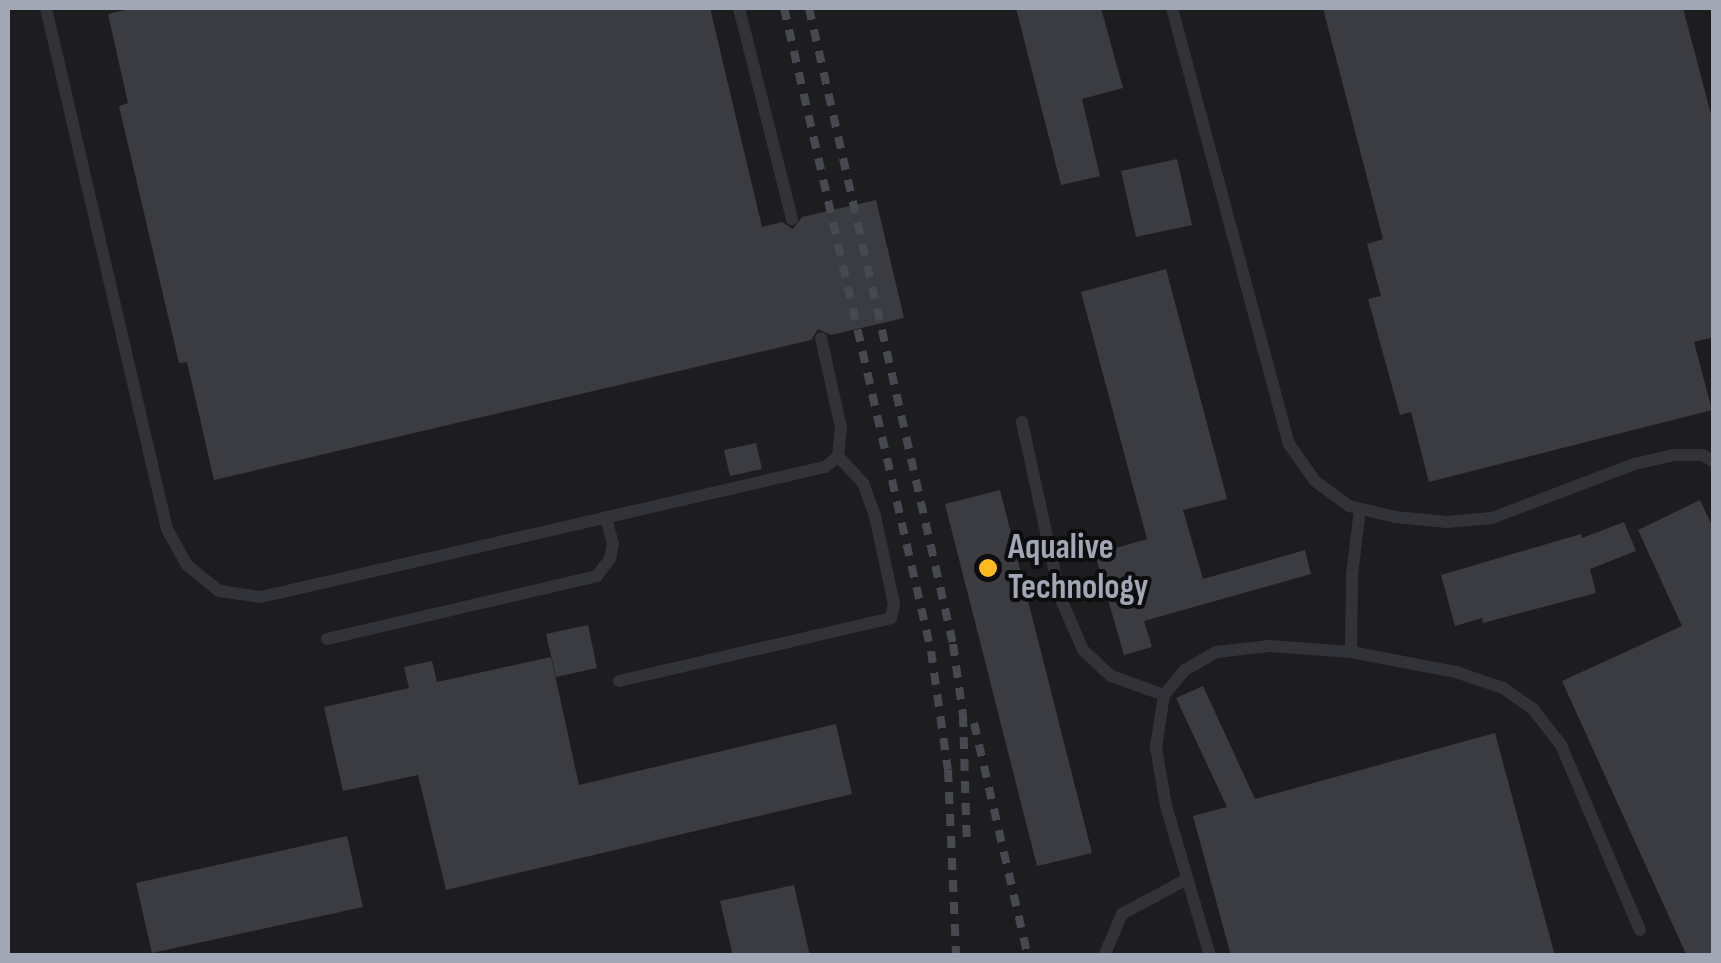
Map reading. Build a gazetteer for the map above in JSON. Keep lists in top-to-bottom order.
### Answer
{
  "places": ["Aqualive Technology"]
}
